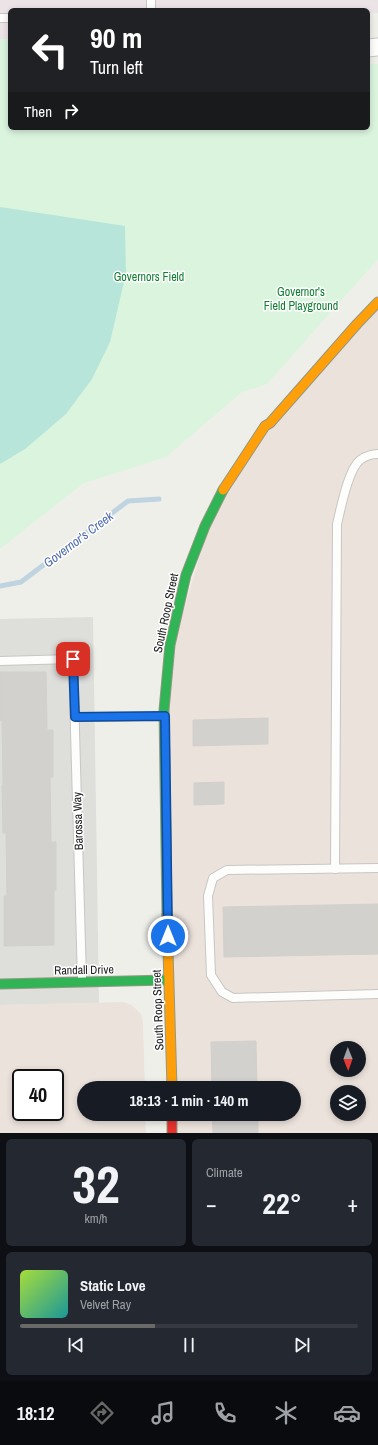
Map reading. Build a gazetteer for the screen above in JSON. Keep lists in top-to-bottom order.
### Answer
{
  "streets": {
    "street": ["South Roop Street", "Randall Drive"],
    "lane": ["Barossa Way"]
  },
  "crossings": [
    ["South Roop Street", "Randall Drive"],
    ["Barossa Way", "Randall Drive"]
  ],
  "water": ["Governor's Creek"],
  "parks": ["Governors Field", "Governor's Field Playground"],
  "north": "bottom",
  "page": {
    "turn": ["90 m", "Turn left"],
    "then": "Then",
    "limit": "40",
    "trip": "18:13 · 1 min · 140 m",
    "tile": [
      ["32", "km/h"],
      "Climate"
    ],
    "heat": ["−", "22°", "+"],
    "song": ["Static Love", "Velvet Ray"],
    "tabs": "18:12"
  }
}
